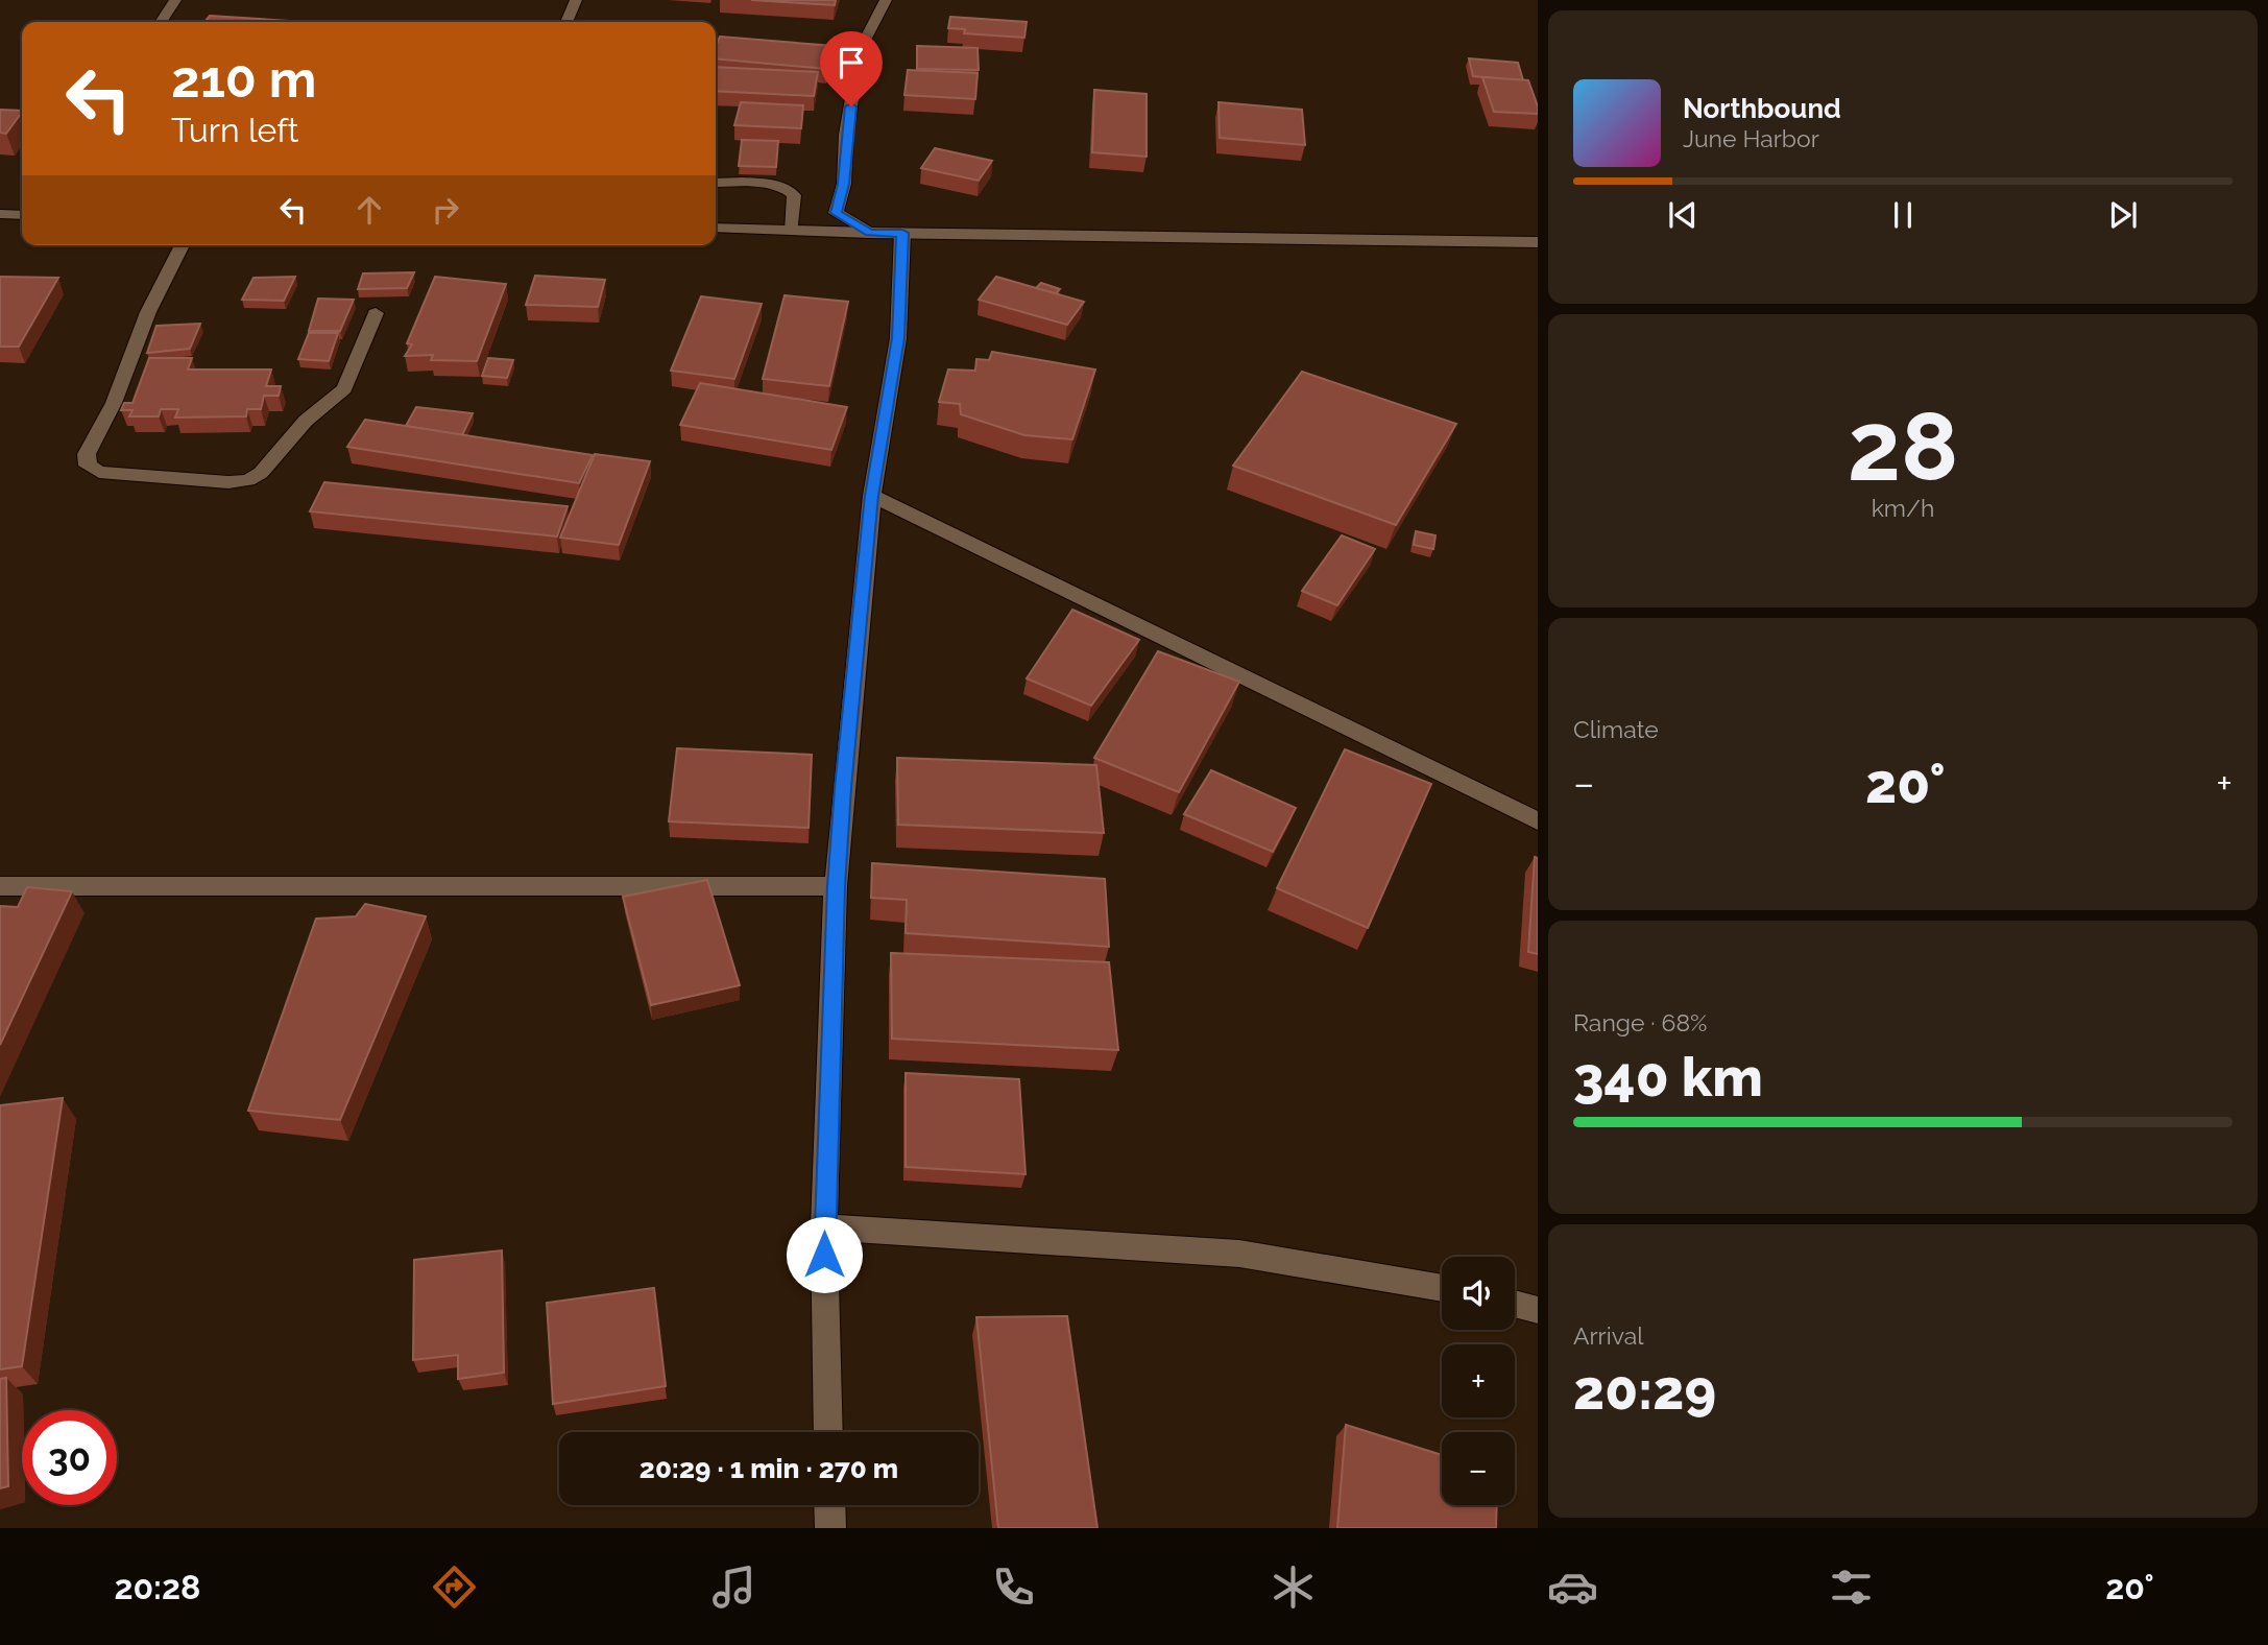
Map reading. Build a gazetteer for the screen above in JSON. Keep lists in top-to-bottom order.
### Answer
{
  "page": {
    "turn": ["210 m", "Turn left"],
    "song": ["Northbound", "June Harbor"],
    "tile": [
      ["28", "km/h"],
      "Climate",
      ["Range · 68%", "340 km"],
      ["Arrival", "20:29"]
    ],
    "heat": ["−", "20°", "+"],
    "map_buttons": ["+", "−"],
    "limit": "30",
    "trip": "20:29 · 1 min · 270 m",
    "tabs": ["20:28", "20°"]
  }
}
